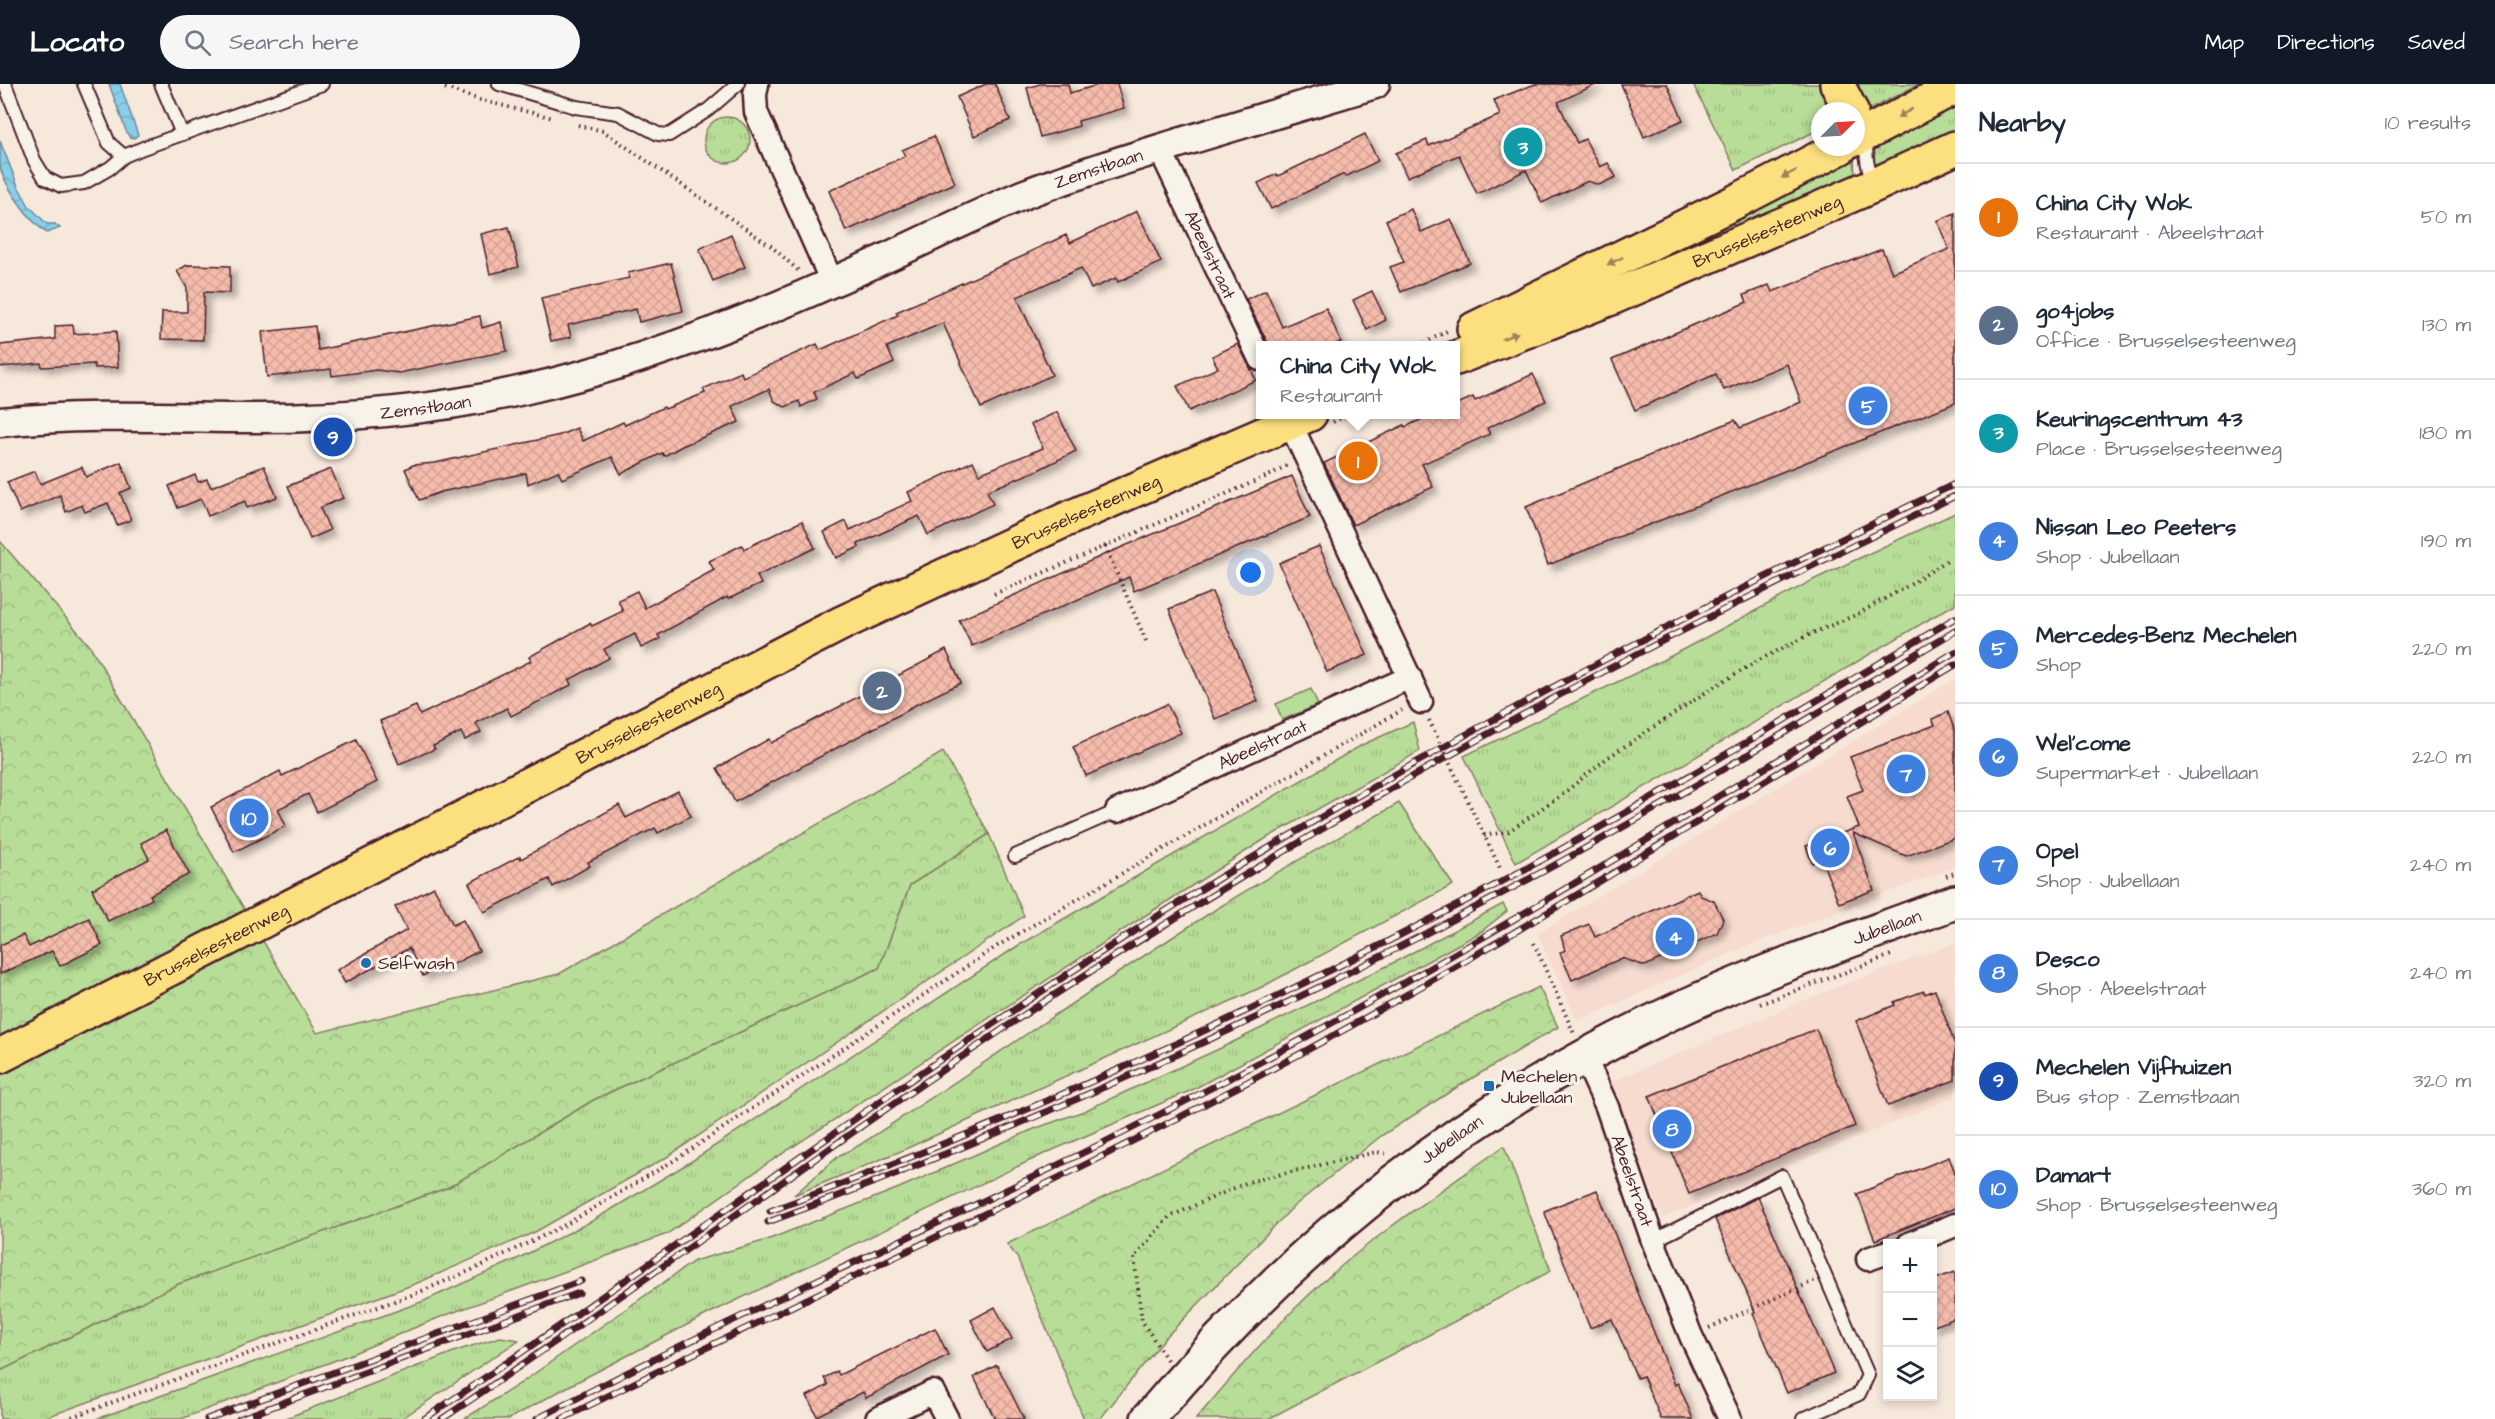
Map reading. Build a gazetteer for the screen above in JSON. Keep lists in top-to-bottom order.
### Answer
{
  "streets": {
    "main road": ["Brusselsesteenweg", "Jubellaan"],
    "street": ["Zemstbaan", "Abeelstraat"]
  },
  "crossings": [
    ["Zemstbaan", "Abeelstraat"],
    ["Abeelstraat", "Jubellaan"]
  ],
  "places": {
    "other": ["Selfwash"],
    "transit": ["Mechelen Jubellaan"]
  },
  "north": "top right",
  "page": {
    "header": "Locato",
    "search": "Search here",
    "nav": ["Map", "Directions", "Saved"],
    "heading": ["Nearby", "10 results"],
    "pins": [
      "3",
      "5",
      "9",
      "1",
      "2",
      "7",
      "10",
      "6",
      "4",
      "8"
    ],
    "list": [
      {
        "mark": "1",
        "name": "China City Wok",
        "note": "Restaurant · Abeelstraat",
        "value": "50 m"
      },
      {
        "mark": "2",
        "name": "go4jobs",
        "note": "Office · Brusselsesteenweg",
        "value": "130 m"
      },
      {
        "mark": "3",
        "name": "Keuringscentrum 43",
        "note": "Place · Brusselsesteenweg",
        "value": "180 m"
      },
      {
        "mark": "4",
        "name": "Nissan Leo Peeters",
        "note": "Shop · Jubellaan",
        "value": "190 m"
      },
      {
        "mark": "5",
        "name": "Mercedes-Benz Mechelen",
        "note": "Shop",
        "value": "220 m"
      },
      {
        "mark": "6",
        "name": "Wel'come",
        "note": "Supermarket · Jubellaan",
        "value": "220 m"
      },
      {
        "mark": "7",
        "name": "Opel",
        "note": "Shop · Jubellaan",
        "value": "240 m"
      },
      {
        "mark": "8",
        "name": "Desco",
        "note": "Shop · Abeelstraat",
        "value": "240 m"
      },
      {
        "mark": "9",
        "name": "Mechelen Vijfhuizen",
        "note": "Bus stop · Zemstbaan",
        "value": "320 m"
      },
      {
        "mark": "10",
        "name": "Damart",
        "note": "Shop · Brusselsesteenweg",
        "value": "360 m"
      }
    ],
    "popup": ["China City Wok", "Restaurant"],
    "map_buttons": ["+", "−"]
  }
}
